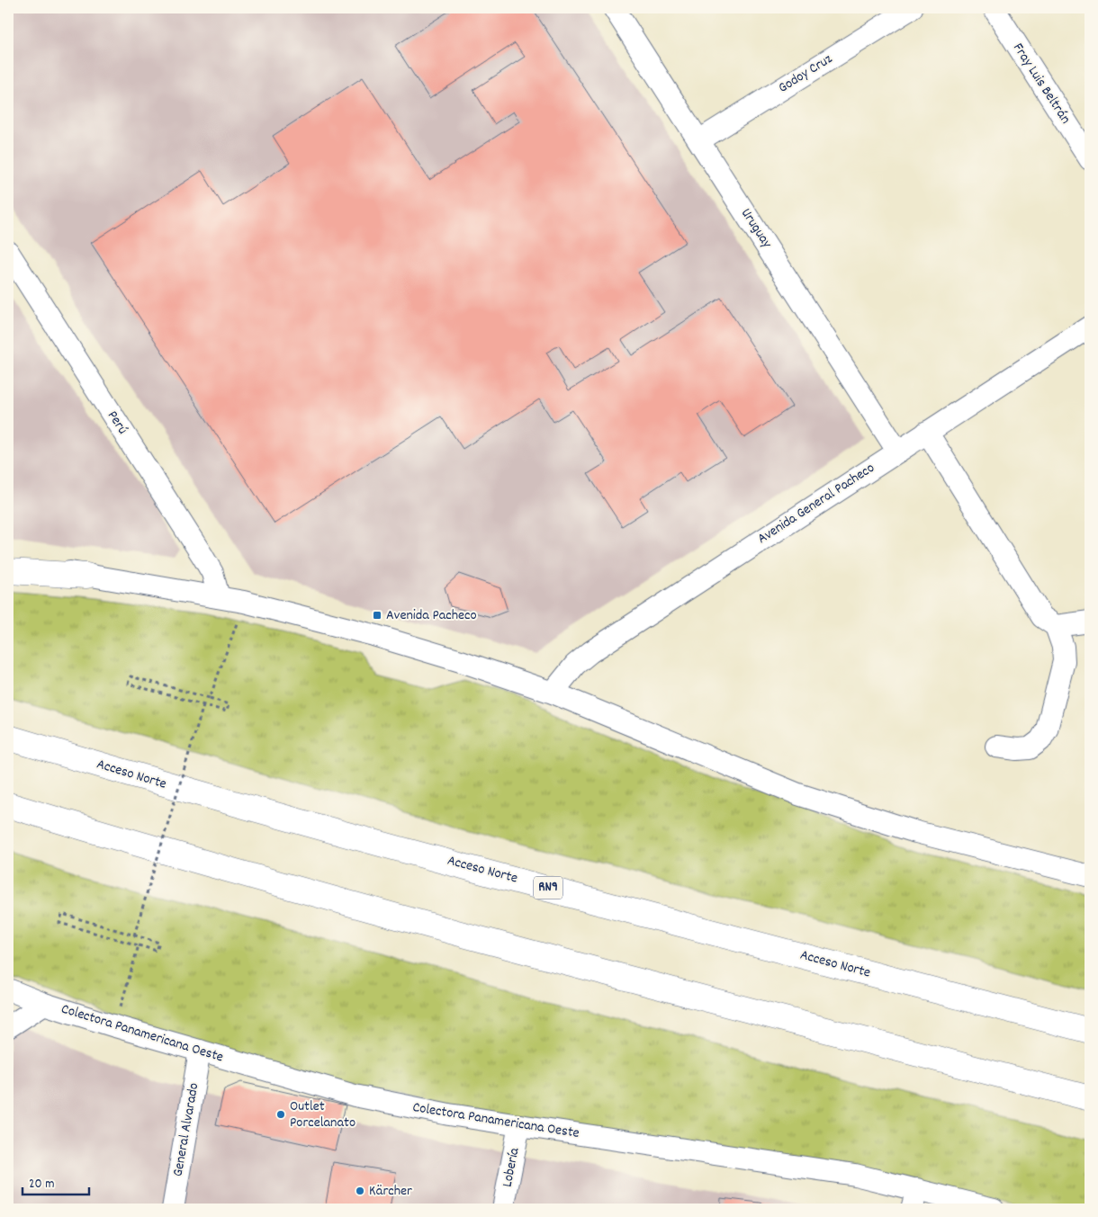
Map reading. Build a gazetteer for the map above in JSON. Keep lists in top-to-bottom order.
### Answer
{
  "streets": {
    "highway": ["Acceso Norte", "RN9"],
    "street": [
      "Godoy Cruz",
      "Fray Luis Beltrán",
      "Uruguay",
      "Perú",
      "Avenida General Pacheco",
      "Colectora Panamericana Oeste",
      "General Alvarado",
      "Lobería"
    ]
  },
  "crossings": [
    ["Godoy Cruz", "Uruguay"],
    ["Uruguay", "Avenida General Pacheco"],
    ["Colectora Panamericana Oeste", "General Alvarado"],
    ["Colectora Panamericana Oeste", "Lobería"]
  ],
  "places": {
    "transit": ["Avenida Pacheco"],
    "other": ["Outlet Porcelanato", "Kärcher"]
  },
  "scale_bar": "20 m"
}
